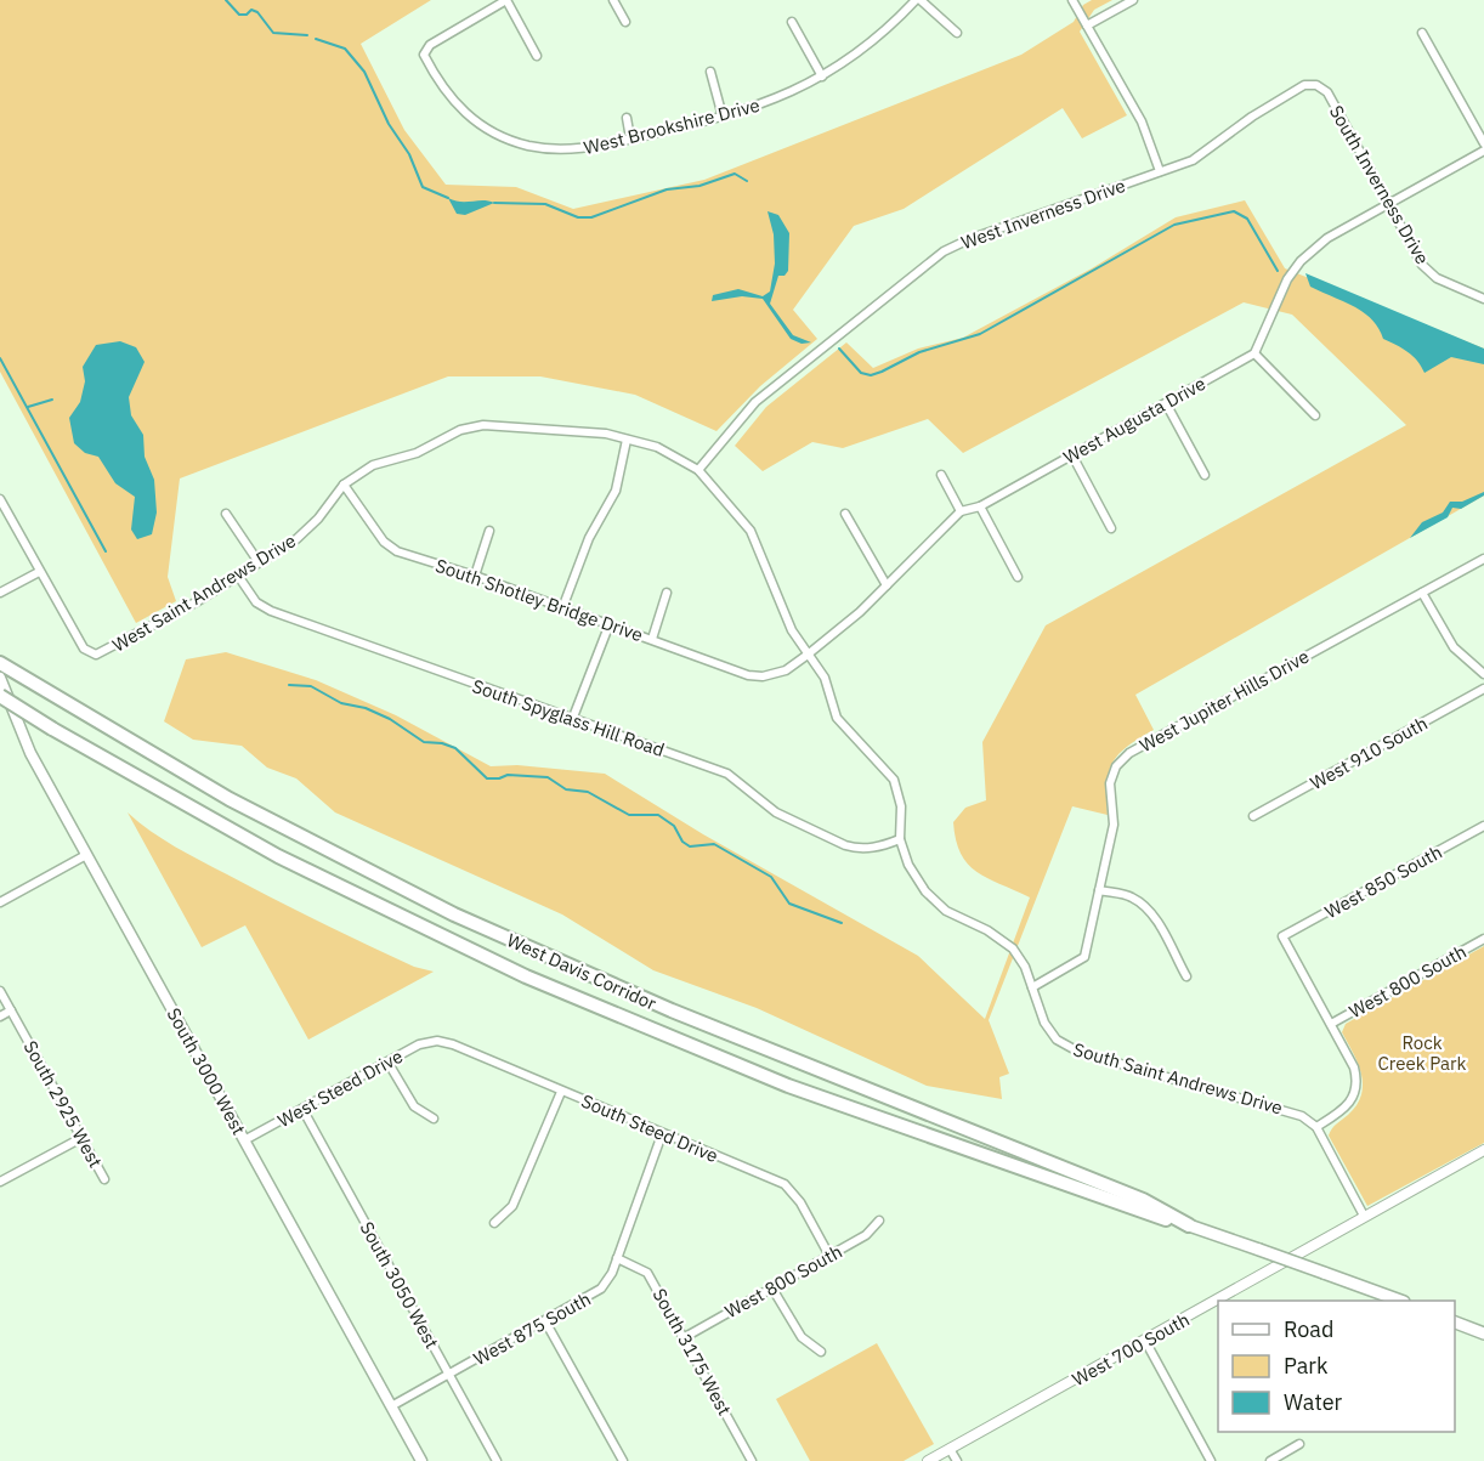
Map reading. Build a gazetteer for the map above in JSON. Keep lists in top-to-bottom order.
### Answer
{
  "streets": {
    "highway": ["West Davis Corridor"],
    "main road": ["South 3000 West"],
    "street": [
      "West Brookshire Drive",
      "South Inverness Drive",
      "West Inverness Drive",
      "West Augusta Drive",
      "West Saint Andrews Drive",
      "South Shotley Bridge Drive",
      "West Jupiter Hills Drive",
      "South Spyglass Hill Road",
      "West 910 South",
      "West 850 South",
      "West 800 South",
      "South Saint Andrews Drive",
      "West Steed Drive",
      "South 2925 West",
      "South Steed Drive",
      "South 3050 West",
      "West 875 South",
      "West 700 South",
      "South 3175 West"
    ]
  },
  "crossings": [
    ["South Inverness Drive", "West Inverness Drive"],
    ["West Inverness Drive", "South Saint Andrews Drive"],
    ["West Saint Andrews Drive", "South Shotley Bridge Drive"],
    ["West Saint Andrews Drive", "South Spyglass Hill Road"],
    ["West Saint Andrews Drive", "South Saint Andrews Drive"],
    ["South Shotley Bridge Drive", "South Saint Andrews Drive"],
    ["West Jupiter Hills Drive", "South Saint Andrews Drive"],
    ["South Spyglass Hill Road", "South Saint Andrews Drive"],
    ["West 850 South", "West 800 South"],
    ["West Davis Corridor", "South 3000 West"],
    ["West 800 South", "South Steed Drive"],
    ["West 800 South", "South 3175 West"],
    ["South 3000 West", "West Steed Drive"],
    ["South 3000 West", "West 875 South"],
    ["West Steed Drive", "South Steed Drive"],
    ["West Steed Drive", "South 3050 West"],
    ["South Steed Drive", "West 875 South"],
    ["South 3050 West", "West 875 South"],
    ["West 875 South", "South 3175 West"]
  ],
  "parks": ["Rock Creek Park"],
  "legend": ["Road", "Park", "Water"]
}
